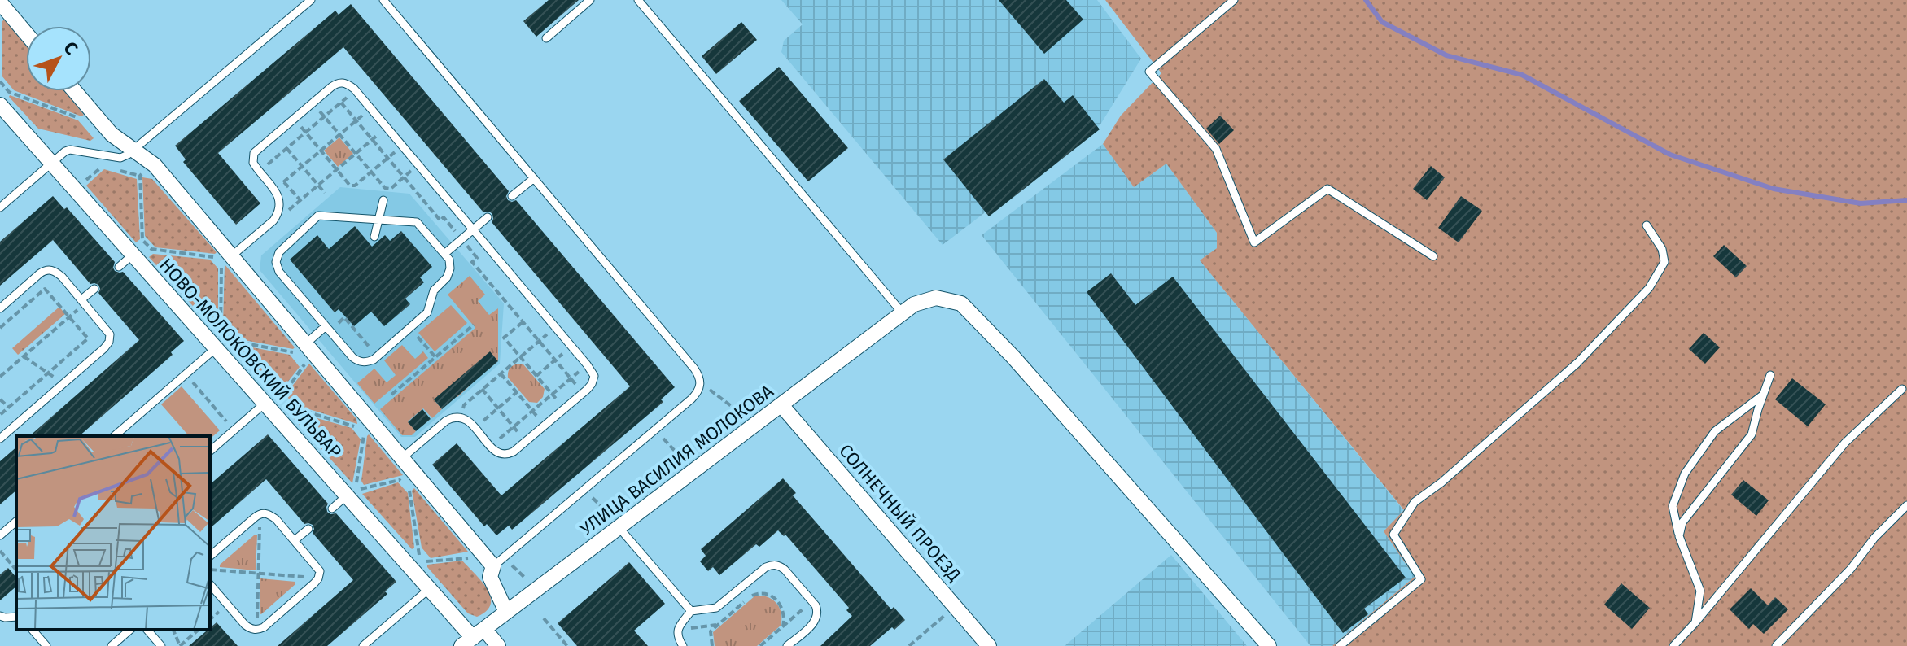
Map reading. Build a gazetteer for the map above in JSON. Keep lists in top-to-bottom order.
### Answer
{
  "streets": {
    "street": ["НОВО-МОЛОКОВСКИЙ БУЛЬВАР", "УЛИЦА ВАСИЛИЯ МОЛОКОВА", "СОЛНЕЧНЫЙ ПРОЕЗД"]
  },
  "crossings": [
    ["НОВО-МОЛОКОВСКИЙ БУЛЬВАР", "УЛИЦА ВАСИЛИЯ МОЛОКОВА"],
    ["УЛИЦА ВАСИЛИЯ МОЛОКОВА", "СОЛНЕЧНЫЙ ПРОЕЗД"]
  ],
  "north": "top right"
}
